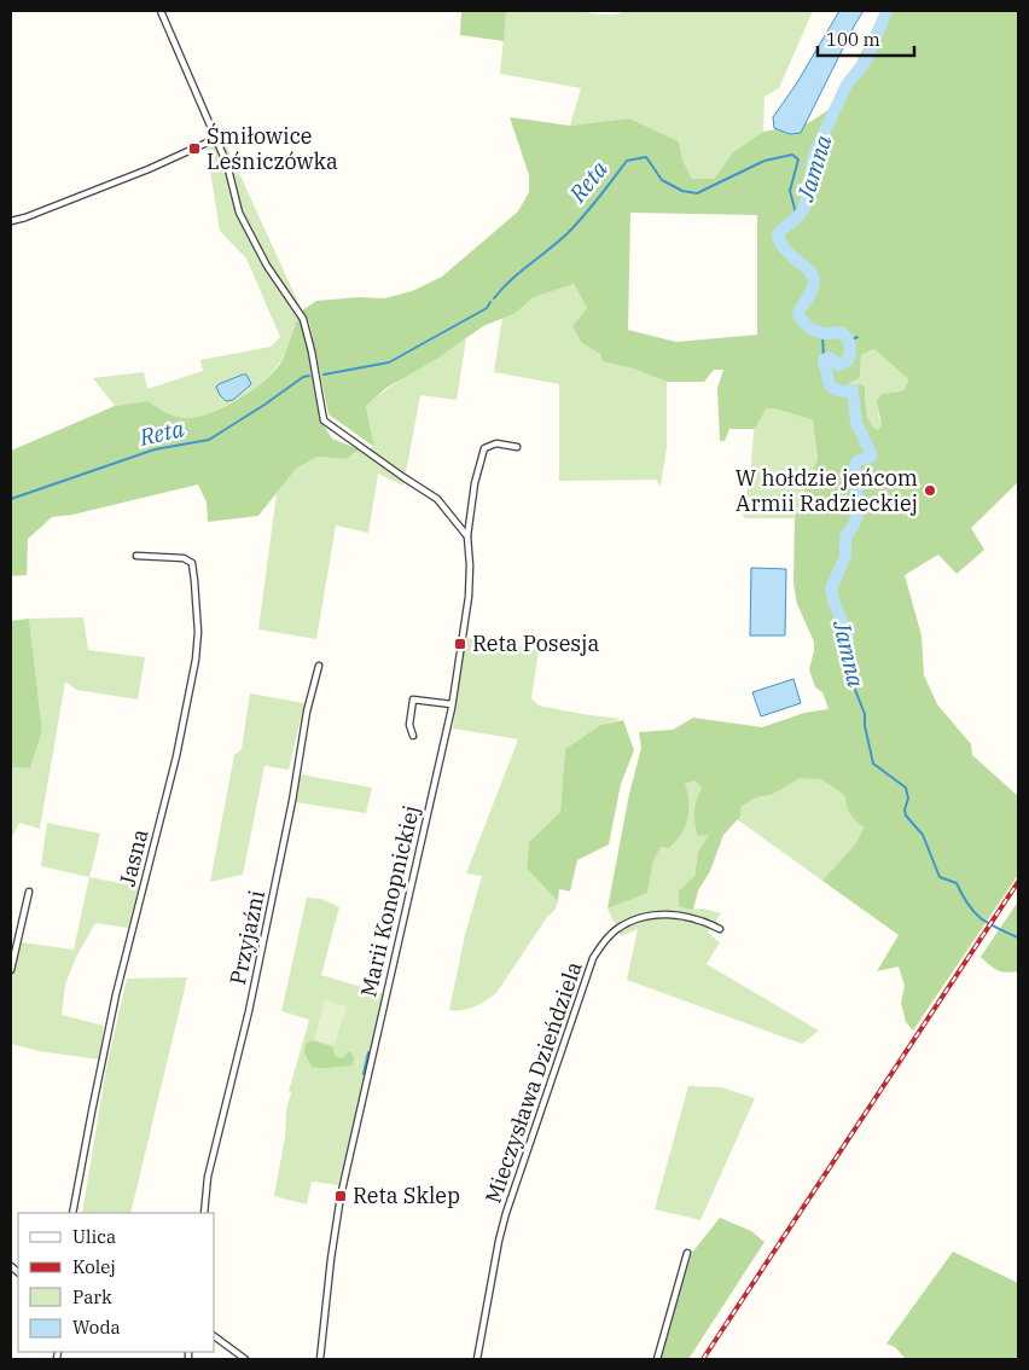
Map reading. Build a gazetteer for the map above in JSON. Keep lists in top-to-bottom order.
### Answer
{
  "streets": {
    "street": [
      "Jasna",
      "Marii Konopnickiej",
      "Przyjaźni",
      "Mieczysława Dzieńdziela"
    ]
  },
  "water": ["Jamna", "Reta"],
  "places": {
    "transit": ["Śmiłowice Leśniczówka", "Reta Posesja", "Reta Sklep"],
    "other": ["W hołdzie jeńcom Armii Radzieckiej"]
  },
  "legend": [
    "Ulica",
    "Kolej",
    "Park",
    "Woda"
  ],
  "scale_bar": "100 m"
}
